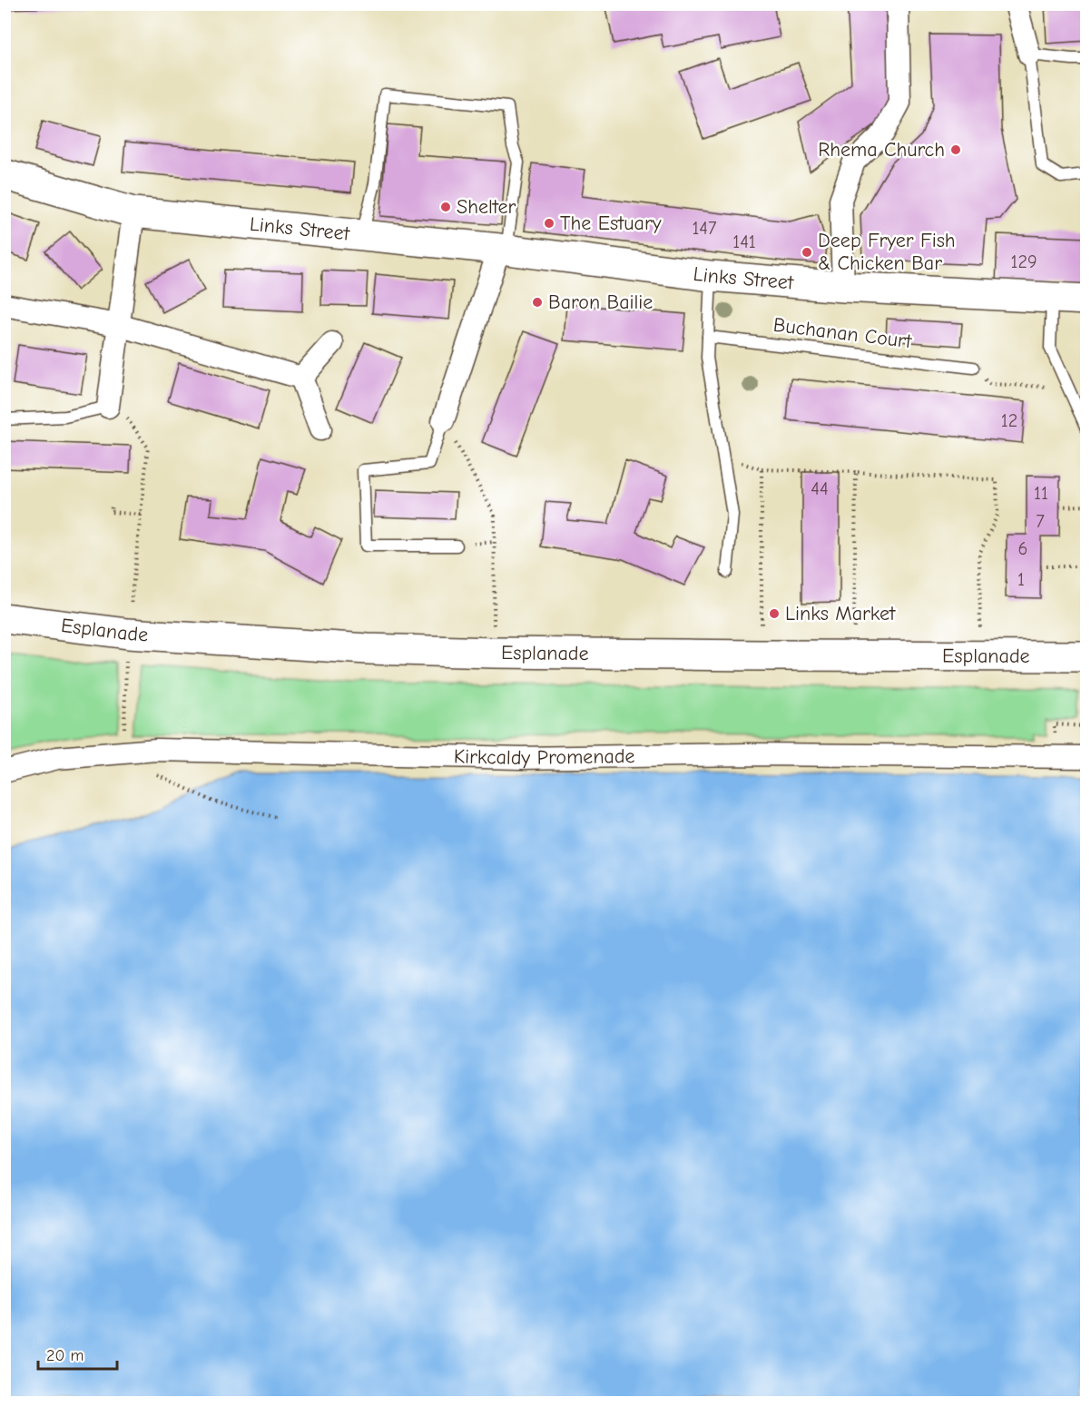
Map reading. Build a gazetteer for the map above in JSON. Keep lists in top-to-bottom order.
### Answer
{
  "streets": {
    "street": ["Links Street", "Esplanade", "Kirkcaldy Promenade"],
    "lane": ["Buchanan Court"]
  },
  "places": [
    "Rhema Church",
    "Shelter",
    "The Estuary",
    "Deep Fryer Fish & Chicken Bar",
    "Baron Bailie",
    "Links Market"
  ],
  "house_numbers": [
    "147",
    "141",
    "129",
    "12",
    "44",
    "11",
    "7",
    "6",
    "1"
  ],
  "scale_bar": "20 m"
}
